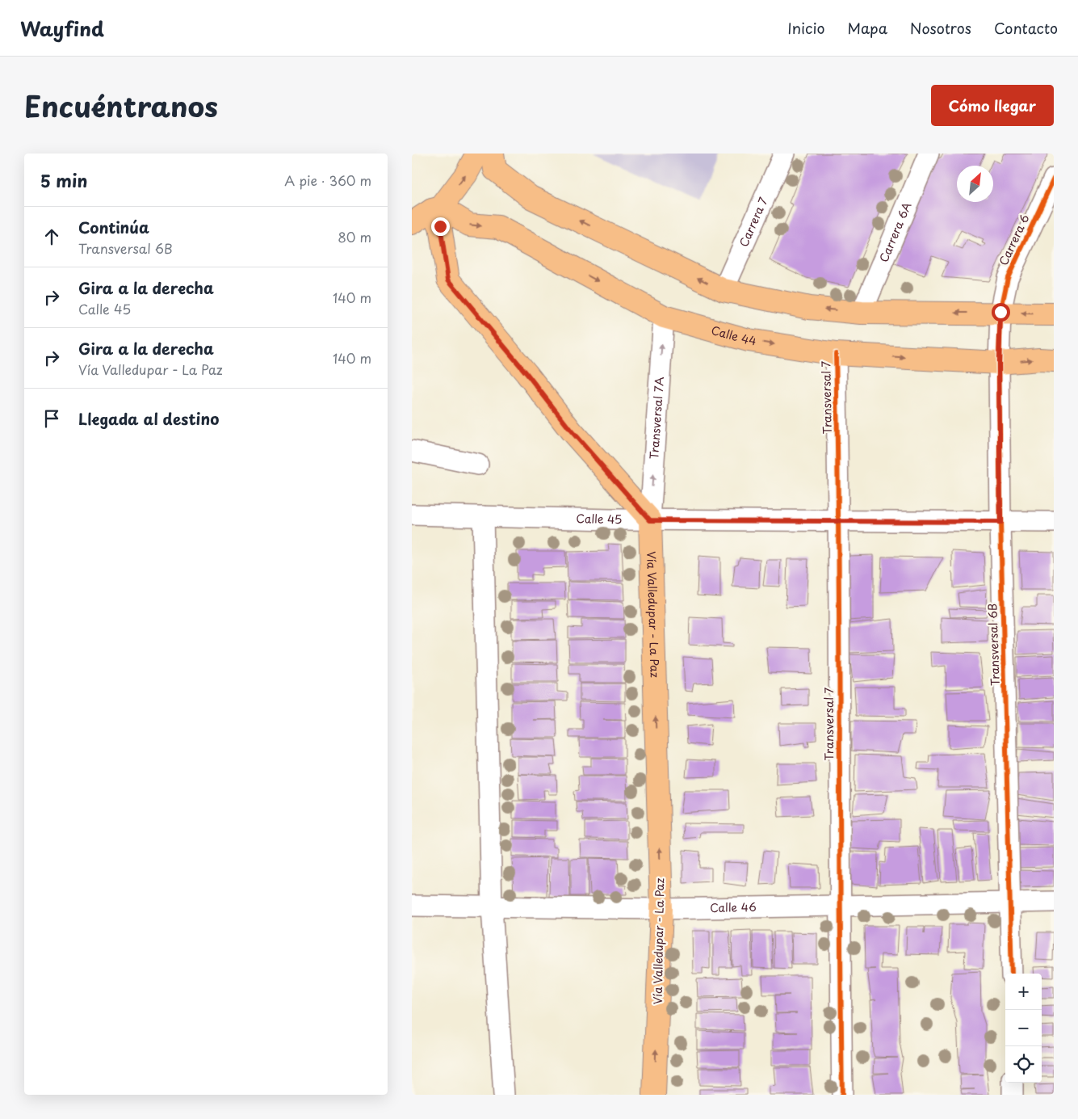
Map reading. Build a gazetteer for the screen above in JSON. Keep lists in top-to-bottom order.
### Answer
{
  "streets": {
    "main road": ["Calle 44", "Vía Valledupar - La Paz"],
    "street": [
      "Carrera 7",
      "Carrera 6A",
      "Carrera 6",
      "Transversal 7",
      "Transversal 7A",
      "Calle 45",
      "Transversal 6B",
      "Calle 46"
    ]
  },
  "crossings": [
    ["Carrera 6", "Transversal 6B"],
    ["Calle 44", "Transversal 7"],
    ["Calle 44", "Transversal 7A"],
    ["Calle 44", "Transversal 6B"],
    ["Transversal 7", "Calle 45"],
    ["Transversal 7", "Calle 46"],
    ["Transversal 7A", "Calle 45"],
    ["Transversal 7A", "Vía Valledupar - La Paz"],
    ["Calle 45", "Vía Valledupar - La Paz"],
    ["Calle 45", "Transversal 6B"],
    ["Vía Valledupar - La Paz", "Calle 46"],
    ["Transversal 6B", "Calle 46"]
  ],
  "one_way": ["Transversal 7A", "Vía Valledupar - La Paz"],
  "north": "top right",
  "page": {
    "header": "Wayfind",
    "nav": [
      "Inicio",
      "Mapa",
      "Nosotros",
      "Contacto"
    ],
    "title": "Encuéntranos",
    "buttons": "Cómo llegar",
    "heading": ["5 min", "A pie · 360 m"],
    "list": [
      ["Continúa", "Transversal 6B", "80 m"],
      ["Gira a la derecha", "Calle 45", "140 m"],
      ["Gira a la derecha", "Vía Valledupar - La Paz", "140 m"],
      "Llegada al destino"
    ],
    "map_buttons": ["+", "−"]
  }
}
